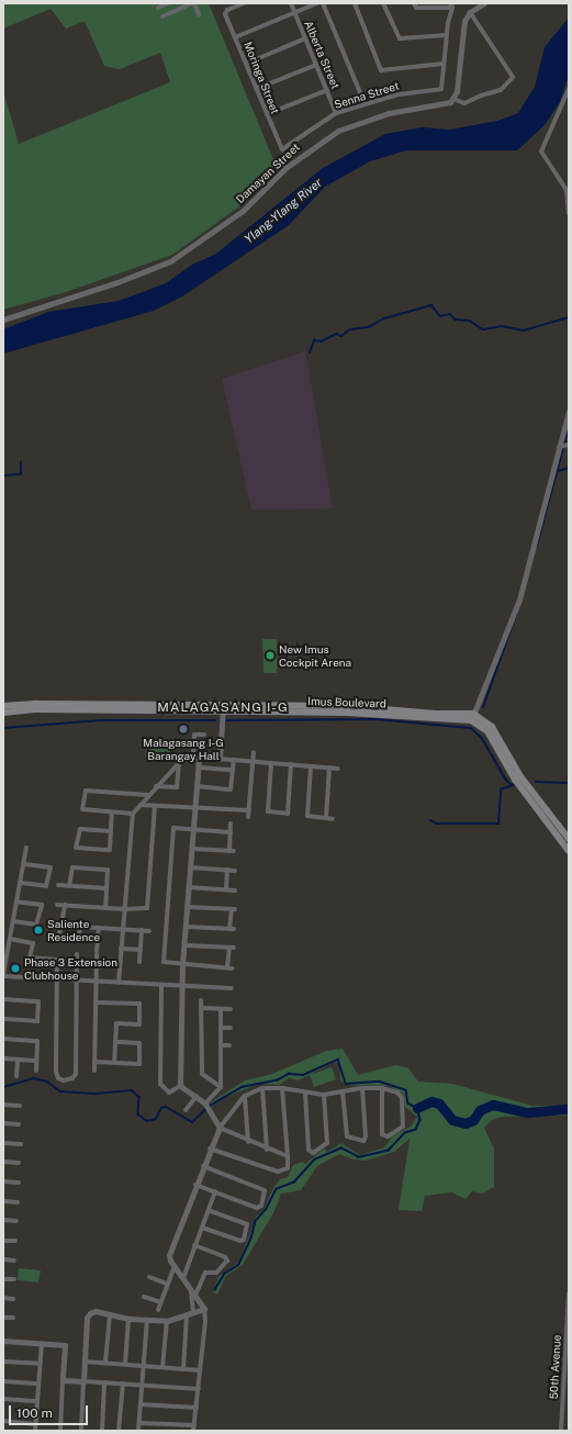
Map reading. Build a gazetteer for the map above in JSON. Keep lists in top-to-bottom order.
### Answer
{
  "streets": {
    "main road": ["Imus Boulevard"],
    "street": [
      "Alberta Street",
      "Moringa Street",
      "Senna Street",
      "Damayan Street",
      "50th Avenue"
    ]
  },
  "crossings": [
    ["Alberta Street", "Senna Street"],
    ["Moringa Street", "Senna Street"]
  ],
  "districts": ["MALAGASANG I-G"],
  "water": ["Ylang-Ylang River"],
  "places": [
    "New Imus Cockpit Arena",
    "Malagasang I-G Barangay Hall",
    "Saliente Residence",
    "Phase 3 Extension Clubhouse"
  ],
  "scale_bar": "100 m"
}
